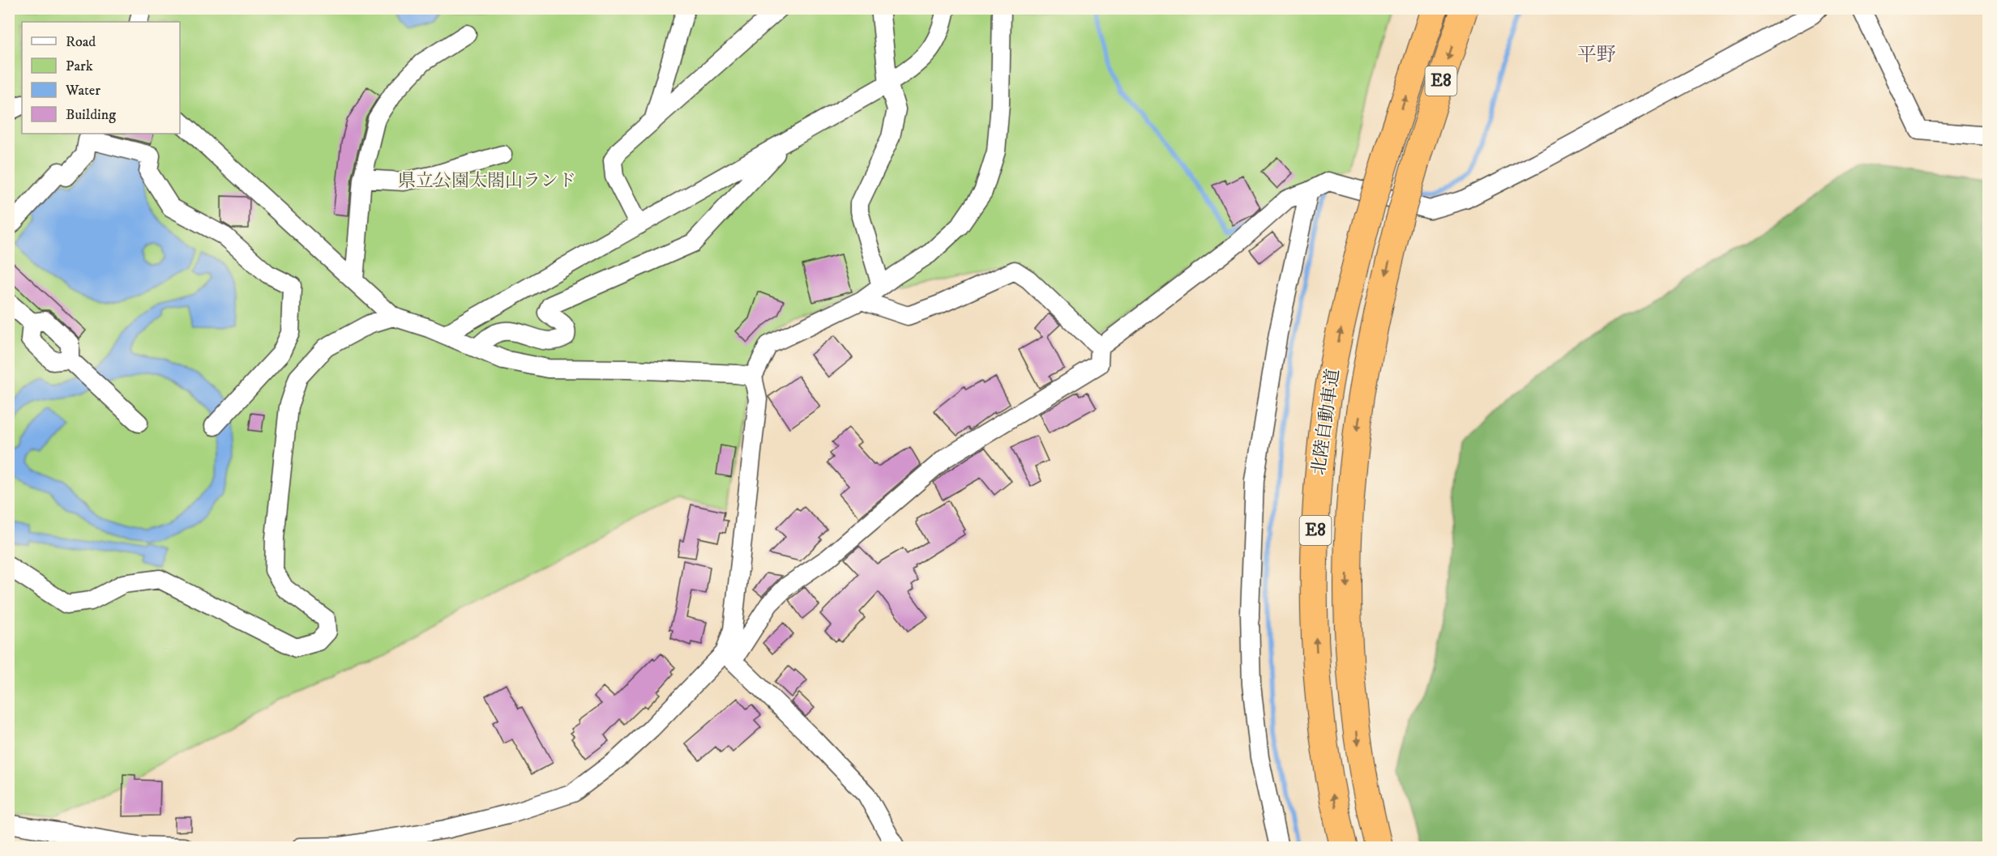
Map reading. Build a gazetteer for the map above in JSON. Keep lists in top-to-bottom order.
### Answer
{
  "streets": {
    "highway": ["E8", "北陸自動車道"]
  },
  "districts": ["平野"],
  "parks": ["県立公園太閤山ランド"],
  "legend": [
    "Road",
    "Park",
    "Water",
    "Building"
  ]
}
